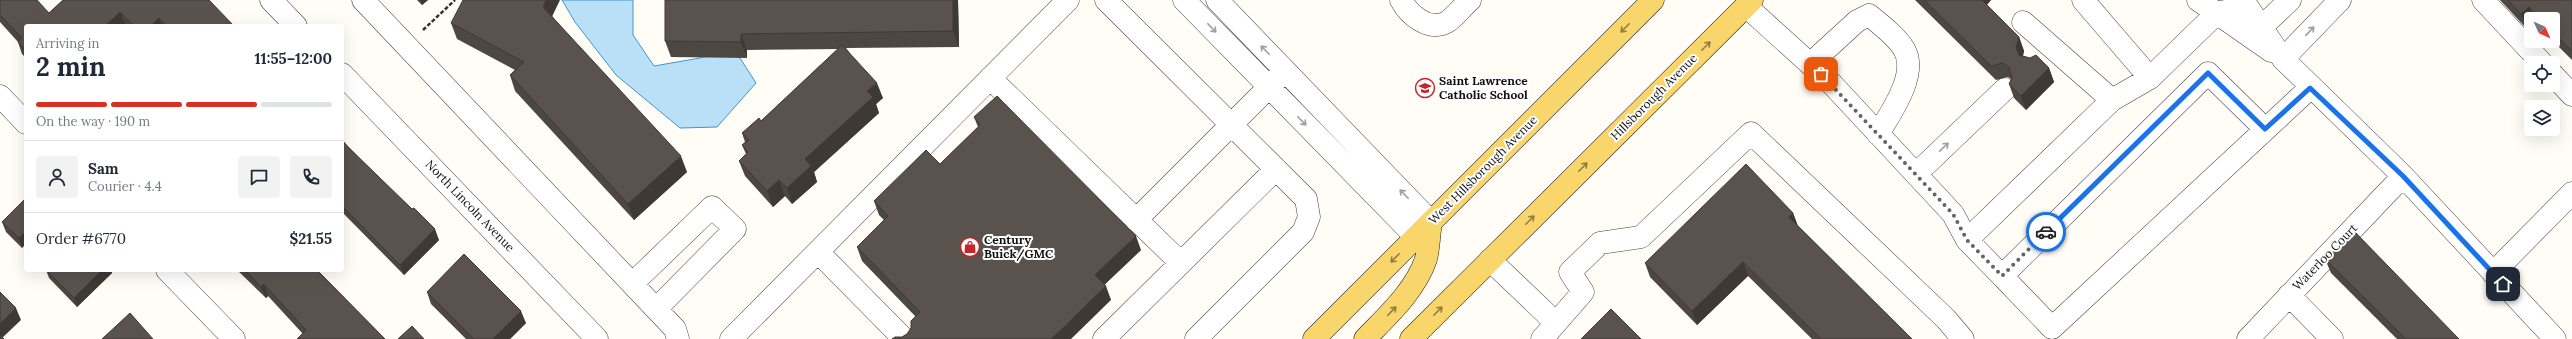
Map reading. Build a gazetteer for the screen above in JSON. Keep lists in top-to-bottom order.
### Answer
{
  "streets": {
    "main road": ["Hillsborough Avenue", "West Hillsborough Avenue"],
    "street": ["North Lincoln Avenue", "Waterloo Court"]
  },
  "one_way": ["Hillsborough Avenue"],
  "places": {
    "school or university": ["Saint Lawrence Catholic School"],
    "shop": ["Century Buick/GMC"]
  },
  "north": "bottom right",
  "page": {
    "heading": ["2 min", "Arriving in", "11:55–12:00"],
    "panel": [
      "Sam",
      "Courier · 4.4",
      "Order #6770",
      "$21.55"
    ],
    "bar": "On the way · 190 m"
  }
}
